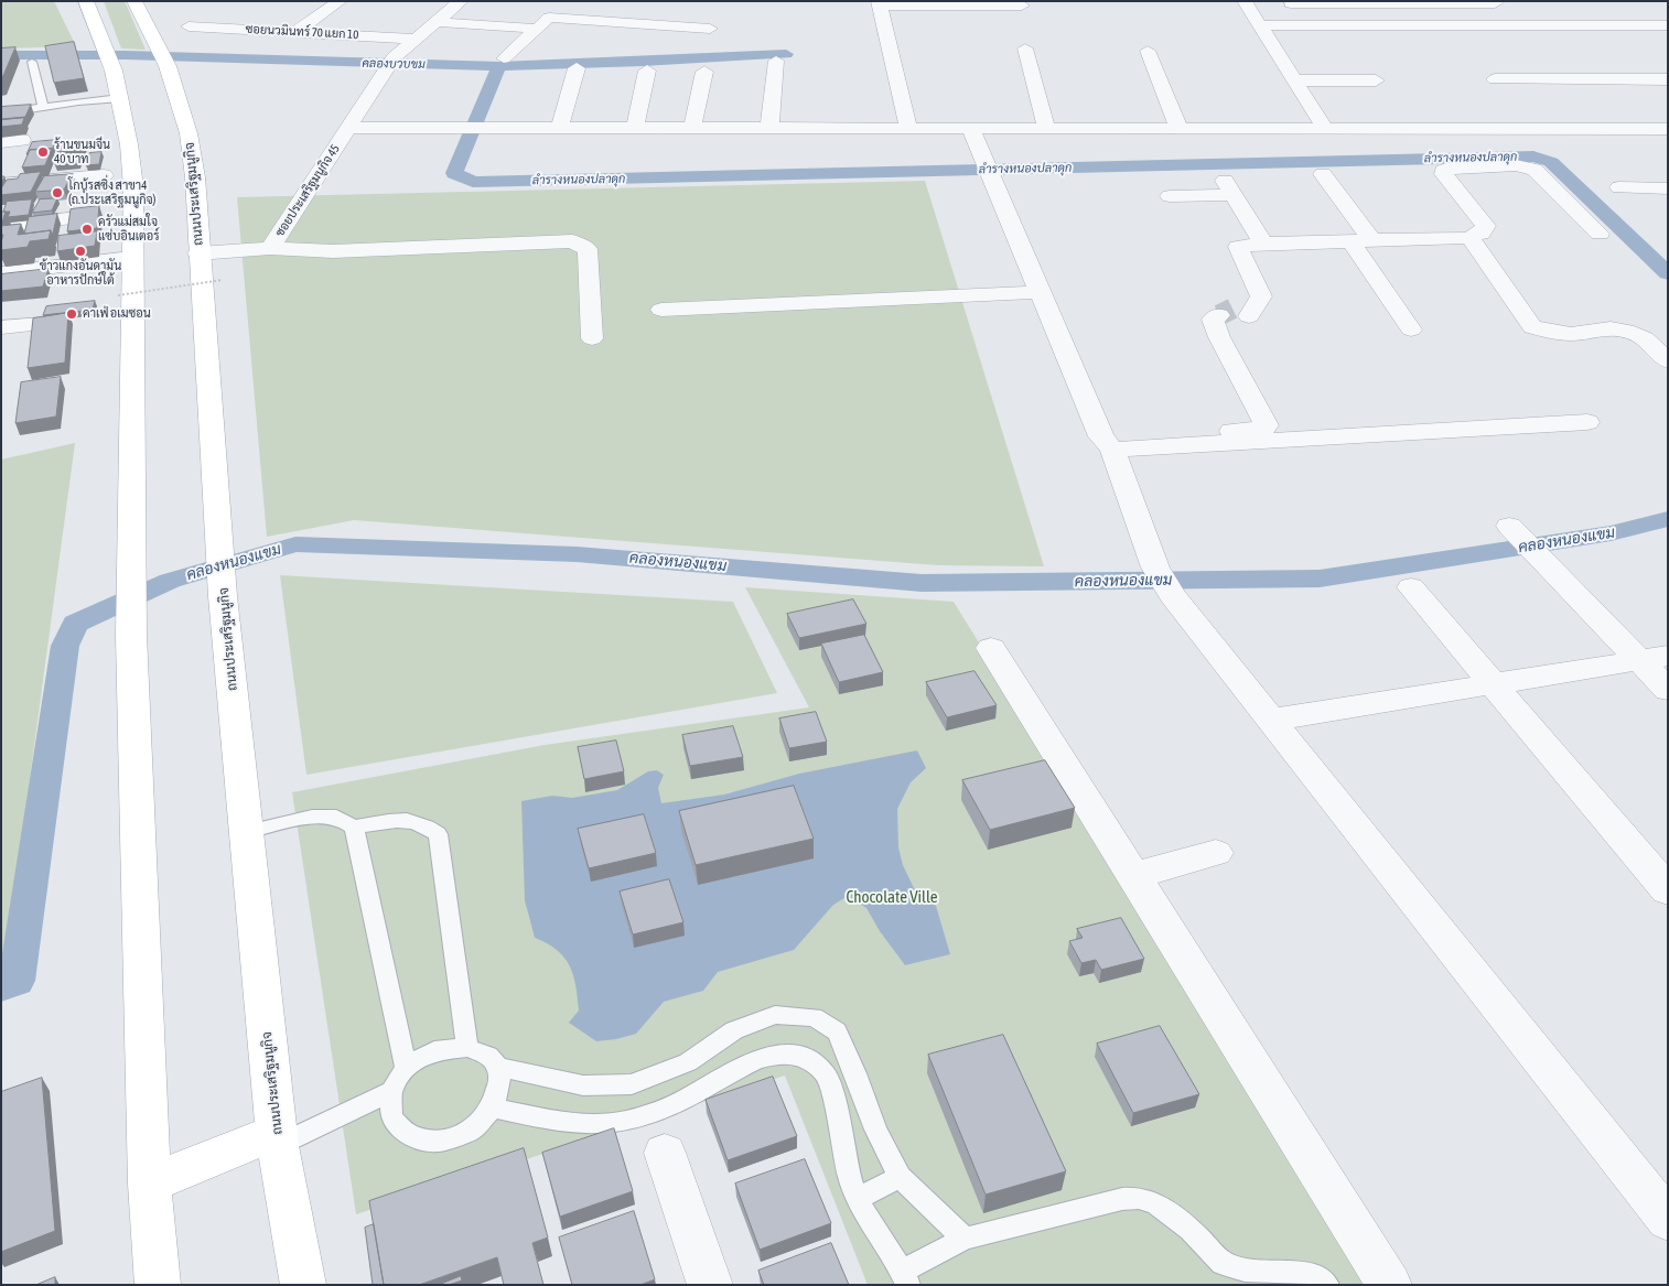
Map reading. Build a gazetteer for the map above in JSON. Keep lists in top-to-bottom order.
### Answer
{
  "streets": {
    "main road": ["ถนนประเสริฐมนูกิจ"],
    "street": ["ซอยนวมินทร์ 70 แยก 10", "ซอยประเสริฐมนูกิจ 45"]
  },
  "crossings": [
    ["ซอยนวมินทร์ 70 แยก 10", "ซอยประเสริฐมนูกิจ 45"],
    ["ซอยประเสริฐมนูกิจ 45", "ถนนประเสริฐมนูกิจ"]
  ],
  "water": ["คลองบวบขม", "ลำรางหนองปลาดุก", "คลองหนองแขม"],
  "parks": ["Chocolate Ville"],
  "places": [
    "ร้านขนมจีน 40 บาท",
    "โกบู้รสซิ่ง สาขา4 (ถ.ประเสริฐมนูกิจ)",
    "ครัวแม่สมใจ แซ่บอินเตอร์",
    "ข้าวแกงอันดามัน อาหารปักษ์ใต้",
    "คาเฟ่ อเมซอน"
  ]
}
